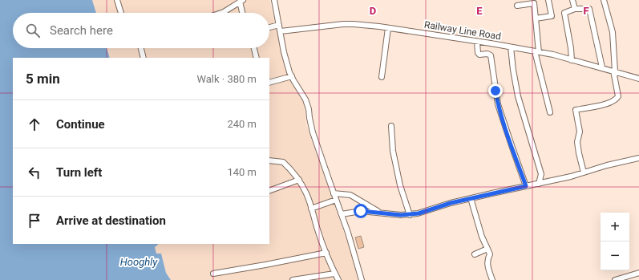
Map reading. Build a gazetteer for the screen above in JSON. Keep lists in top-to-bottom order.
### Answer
{
  "streets": {
    "street": ["Railway Line Road"]
  },
  "water": ["Hooghly"],
  "page": {
    "search": "Search here",
    "heading": ["5 min", "Walk · 380 m"],
    "list": [
      ["Continue", "240 m"],
      ["Turn left", "140 m"],
      "Arrive at destination"
    ],
    "map_buttons": ["+", "−"]
  },
  "grid": {
    "columns": ["D", "E", "F"]
  }
}
